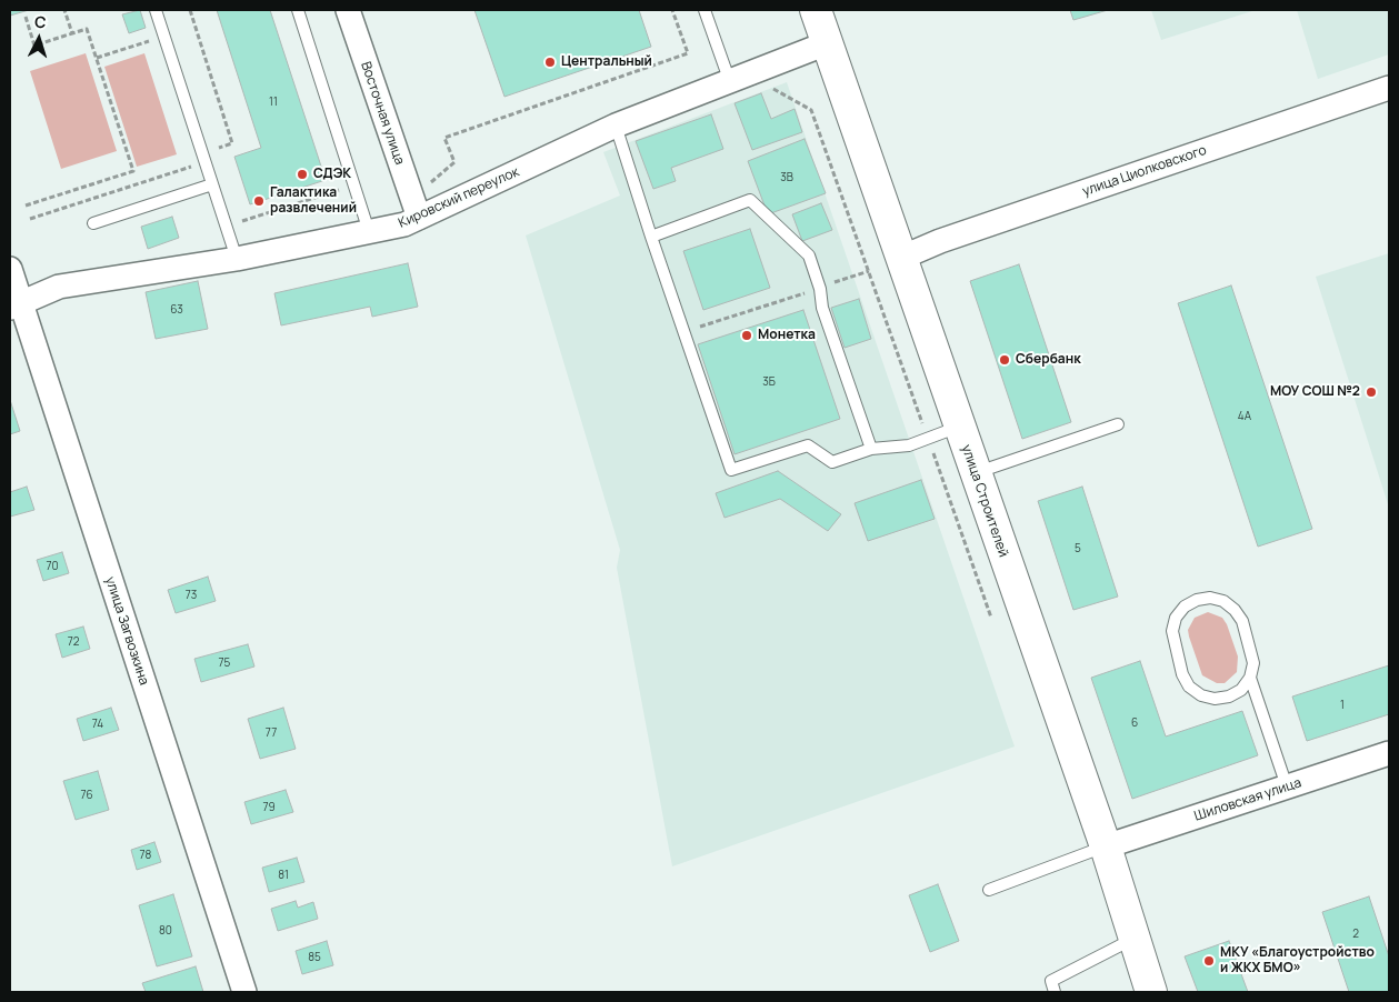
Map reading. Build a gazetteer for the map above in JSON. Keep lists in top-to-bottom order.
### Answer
{
  "streets": {
    "main road": ["улица Строителей"],
    "street": [
      "Восточная улица",
      "улица Циолковского",
      "Кировский переулок",
      "улица Загвозкина",
      "Шиловская улица"
    ]
  },
  "crossings": [
    ["Восточная улица", "Кировский переулок"],
    ["улица Циолковского", "улица Строителей"],
    ["Кировский переулок", "улица Строителей"],
    ["Кировский переулок", "улица Загвозкина"],
    ["улица Строителей", "Шиловская улица"]
  ],
  "places": [
    "Центральный",
    "СДЭК",
    "Галактика развлечений",
    "Монетка",
    "Сбербанк",
    "МОУ СОШ №2",
    "МКУ «Благоустройство и ЖКХ БМО»"
  ],
  "house_numbers": [
    "11",
    "3В",
    "63",
    "3Б",
    "4А",
    "5",
    "70",
    "73",
    "72",
    "75",
    "1",
    "6",
    "74",
    "77",
    "76",
    "79",
    "78",
    "81",
    "80",
    "2",
    "85"
  ],
  "north": "top"
}
